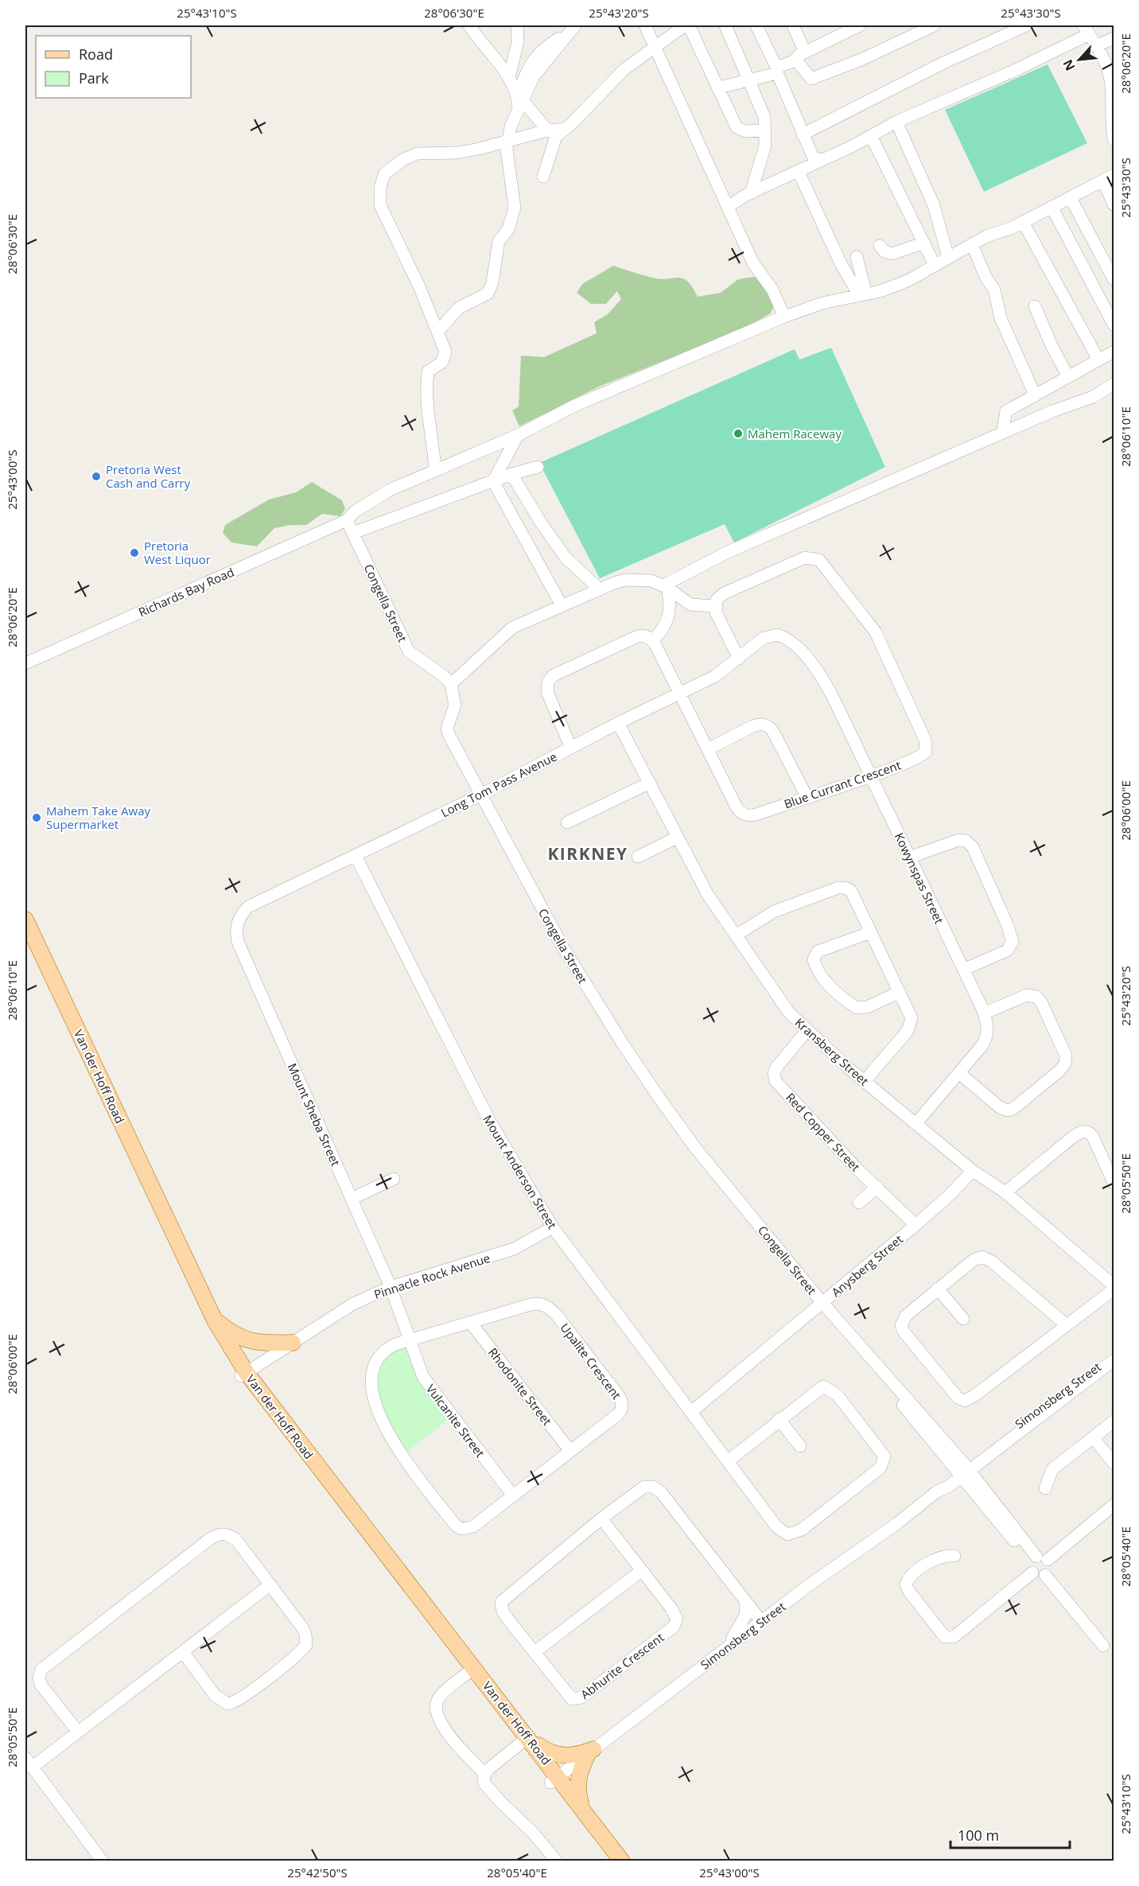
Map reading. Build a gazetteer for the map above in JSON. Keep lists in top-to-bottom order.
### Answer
{
  "streets": {
    "main road": ["Van der Hoff Road"],
    "street": [
      "Richards Bay Road",
      "Congella Street",
      "Long Tom Pass Avenue",
      "Blue Currant Crescent",
      "Kowynspas Street",
      "Kransberg Street",
      "Mount Sheba Street",
      "Red Copper Street",
      "Mount Anderson Street",
      "Anysberg Street",
      "Pinnacle Rock Avenue",
      "Upalite Crescent",
      "Rhodonite Street",
      "Simonsberg Street",
      "Vulcanite Street",
      "Abhurite Crescent"
    ]
  },
  "crossings": [
    ["Richards Bay Road", "Congella Street"],
    ["Congella Street", "Long Tom Pass Avenue"],
    ["Congella Street", "Anysberg Street"],
    ["Congella Street", "Simonsberg Street"],
    ["Long Tom Pass Avenue", "Blue Currant Crescent"],
    ["Long Tom Pass Avenue", "Kowynspas Street"],
    ["Long Tom Pass Avenue", "Kransberg Street"],
    ["Long Tom Pass Avenue", "Mount Sheba Street"],
    ["Long Tom Pass Avenue", "Mount Anderson Street"],
    ["Blue Currant Crescent", "Kowynspas Street"],
    ["Kowynspas Street", "Kransberg Street"],
    ["Kransberg Street", "Red Copper Street"],
    ["Kransberg Street", "Anysberg Street"],
    ["Van der Hoff Road", "Pinnacle Rock Avenue"],
    ["Van der Hoff Road", "Simonsberg Street"],
    ["Mount Sheba Street", "Pinnacle Rock Avenue"],
    ["Mount Sheba Street", "Vulcanite Street"],
    ["Red Copper Street", "Anysberg Street"],
    ["Mount Anderson Street", "Anysberg Street"],
    ["Mount Anderson Street", "Pinnacle Rock Avenue"],
    ["Pinnacle Rock Avenue", "Vulcanite Street"],
    ["Upalite Crescent", "Rhodonite Street"],
    ["Upalite Crescent", "Vulcanite Street"],
    ["Simonsberg Street", "Abhurite Crescent"]
  ],
  "districts": ["KIRKNEY"],
  "places": [
    "Mahem Raceway",
    "Pretoria West Cash and Carry",
    "Pretoria West Liquor",
    "Mahem Take Away Supermarket"
  ],
  "legend": ["Road", "Park"],
  "scale_bar": "100 m",
  "north": "bottom left",
  "coordinates": [
    "25°43'10\"S",
    "28°06'30\"E",
    "25°43'20\"S",
    "25°43'30\"S",
    "28°06'20\"E",
    "28°06'10\"E",
    "25°43'00\"S",
    "28°06'00\"E",
    "28°05'50\"E",
    "28°05'40\"E",
    "25°42'50\"S"
  ]
}
